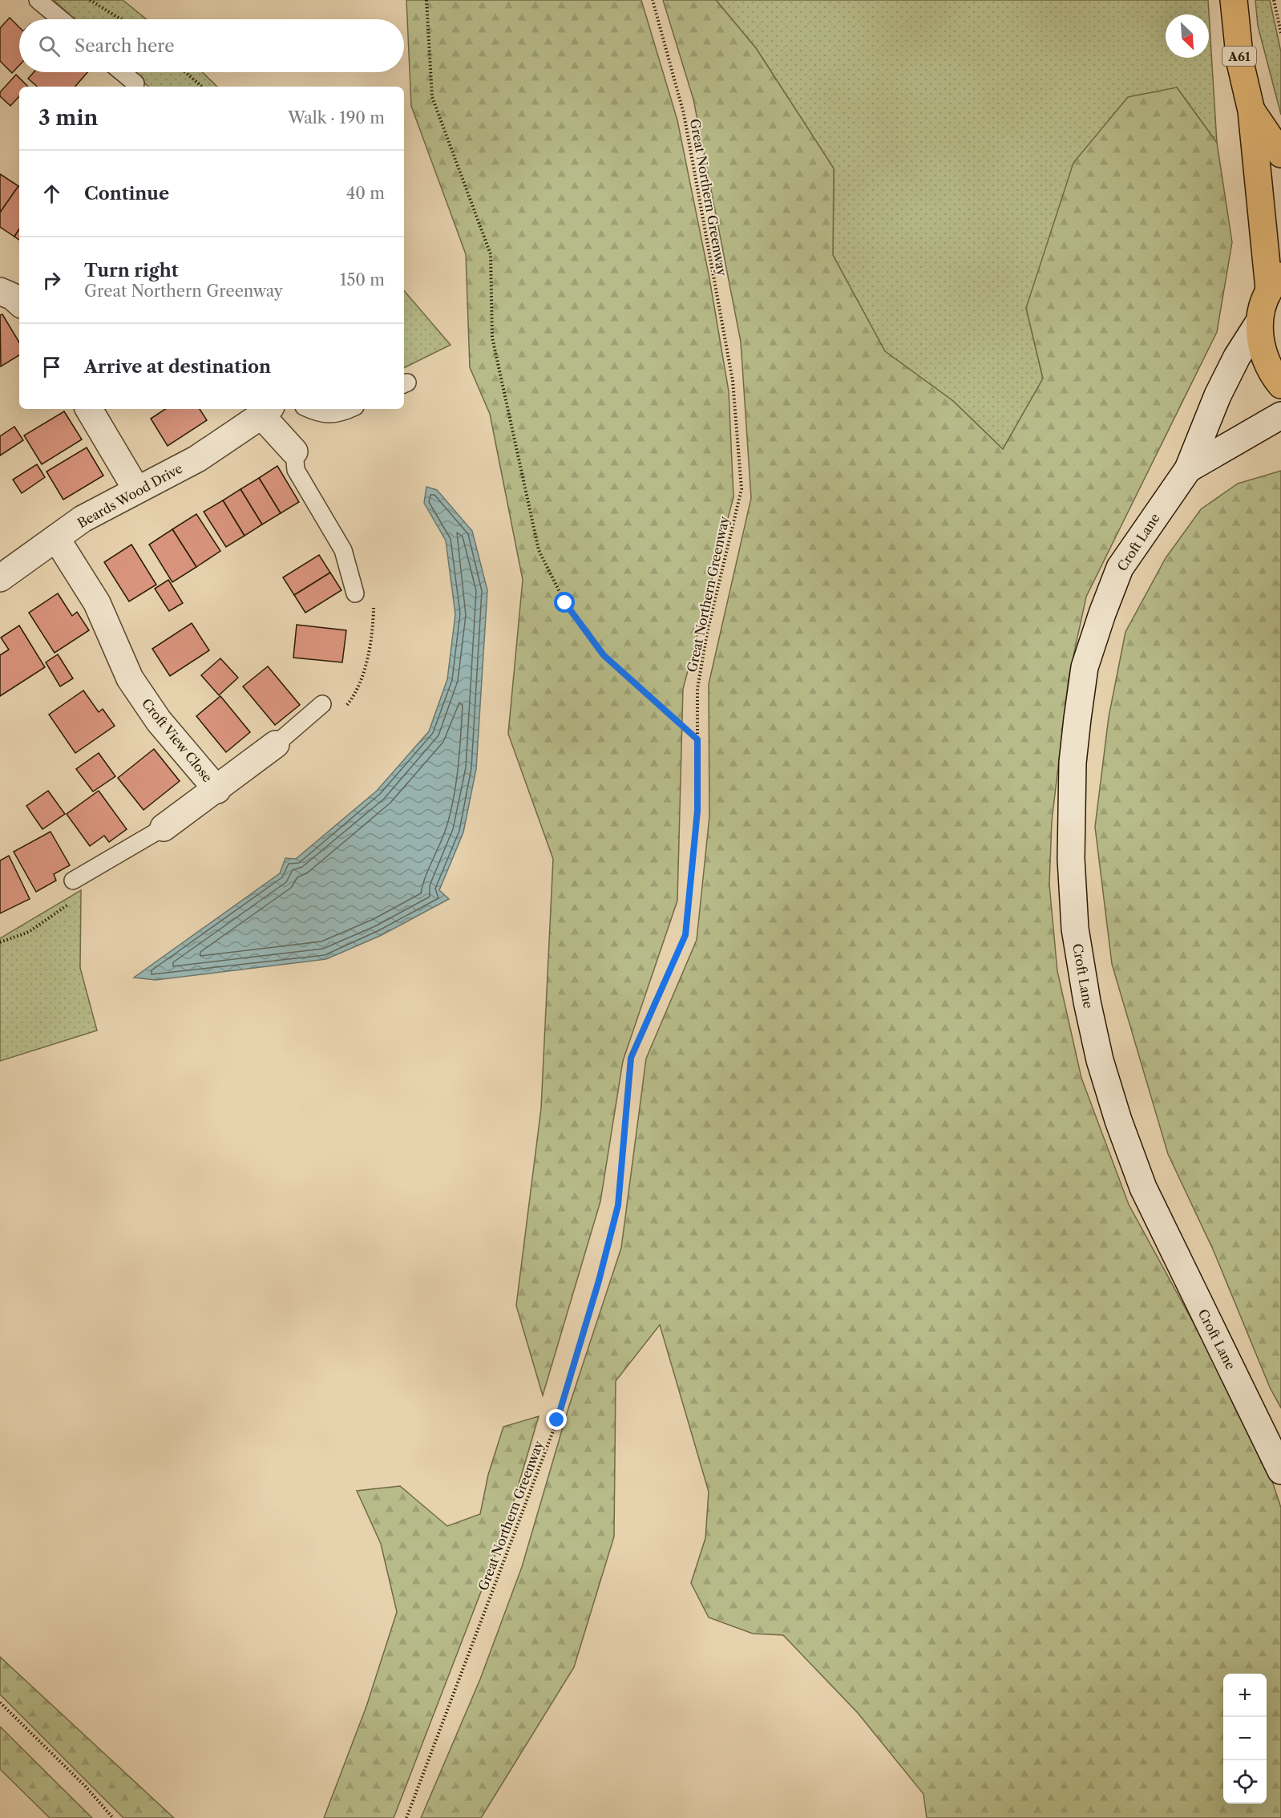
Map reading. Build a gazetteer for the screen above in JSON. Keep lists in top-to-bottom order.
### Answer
{
  "streets": {
    "highway": ["A61"],
    "street": ["Beards Wood Drive", "Croft Lane", "Croft View Close"],
    "path": ["Great Northern Greenway"]
  },
  "crossings": [
    ["Beards Wood Drive", "Croft View Close"]
  ],
  "north": "bottom right",
  "page": {
    "search": "Search here",
    "heading": ["3 min", "Walk · 190 m"],
    "list": [
      ["Continue", "40 m"],
      ["Turn right", "Great Northern Greenway", "150 m"],
      "Arrive at destination"
    ],
    "map_buttons": ["+", "−"]
  }
}
